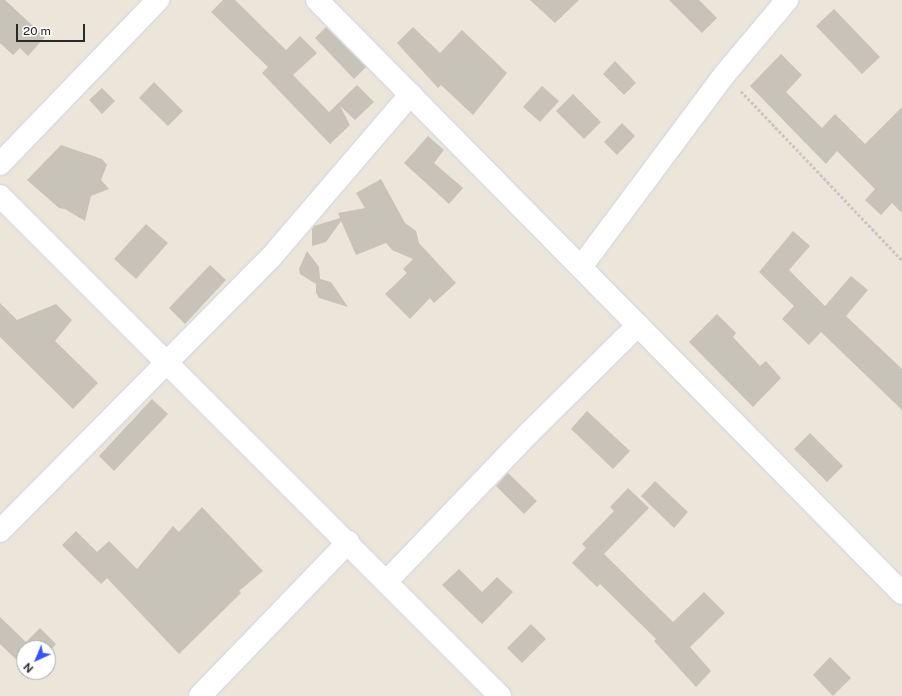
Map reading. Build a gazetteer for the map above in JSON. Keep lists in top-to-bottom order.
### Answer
{
  "scale_bar": "20 m",
  "north": "bottom left"
}
